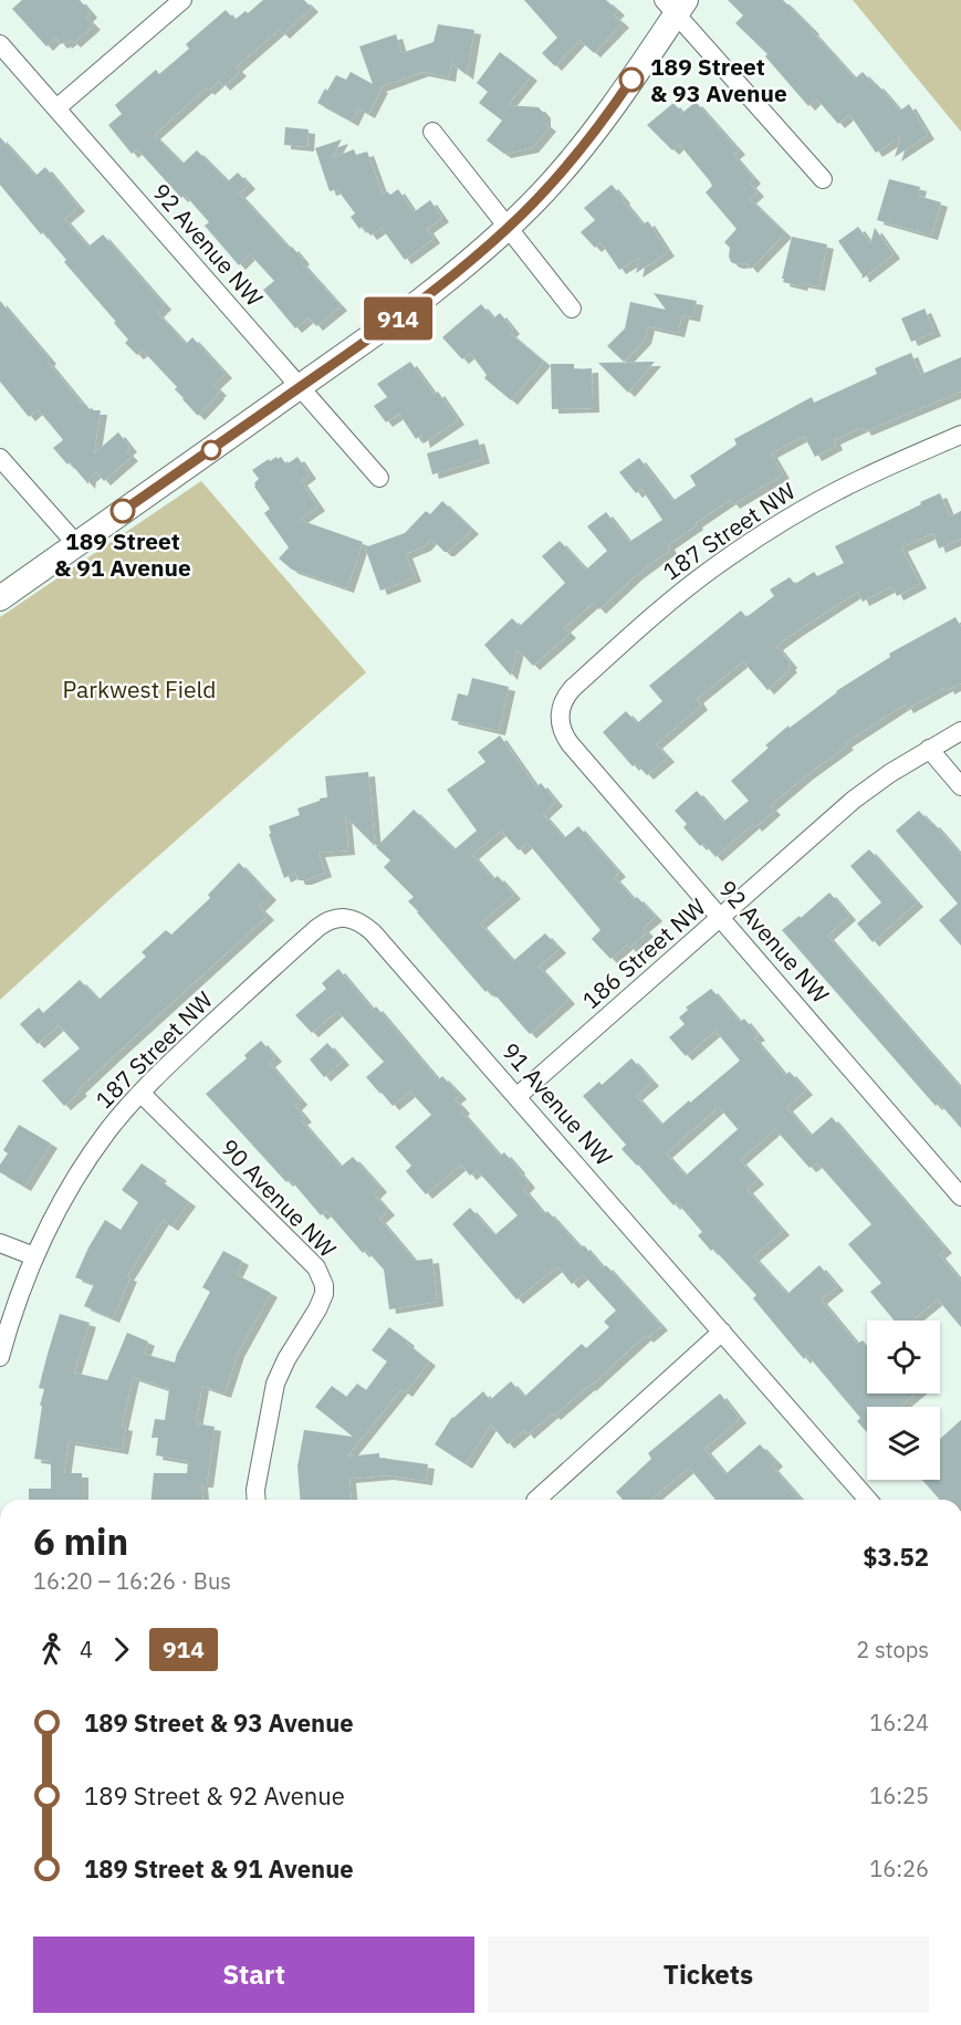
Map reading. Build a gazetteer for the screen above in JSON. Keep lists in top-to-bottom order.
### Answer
{
  "streets": {
    "street": [
      "92 Avenue NW",
      "187 Street NW",
      "186 Street NW",
      "91 Avenue NW",
      "90 Avenue NW"
    ]
  },
  "crossings": [
    ["92 Avenue NW", "187 Street NW"],
    ["92 Avenue NW", "186 Street NW"],
    ["187 Street NW", "91 Avenue NW"],
    ["187 Street NW", "90 Avenue NW"],
    ["186 Street NW", "91 Avenue NW"]
  ],
  "parks": ["Parkwest Field"],
  "places": ["189 Street & 93 Avenue", "189 Street & 91 Avenue"],
  "lines": ["bus line 914"],
  "page": {
    "on_map": "914",
    "heading": ["6 min", "16:20 – 16:26 · Bus", "$3.52"],
    "legs": ["4", "914", "2 stops"],
    "list": [
      {
        "name": "189 Street & 93 Avenue",
        "value": "16:24"
      },
      {
        "name": "189 Street & 92 Avenue",
        "value": "16:25"
      },
      {
        "name": "189 Street & 91 Avenue",
        "value": "16:26"
      }
    ],
    "buttons": ["Start", "Tickets"]
  }
}
